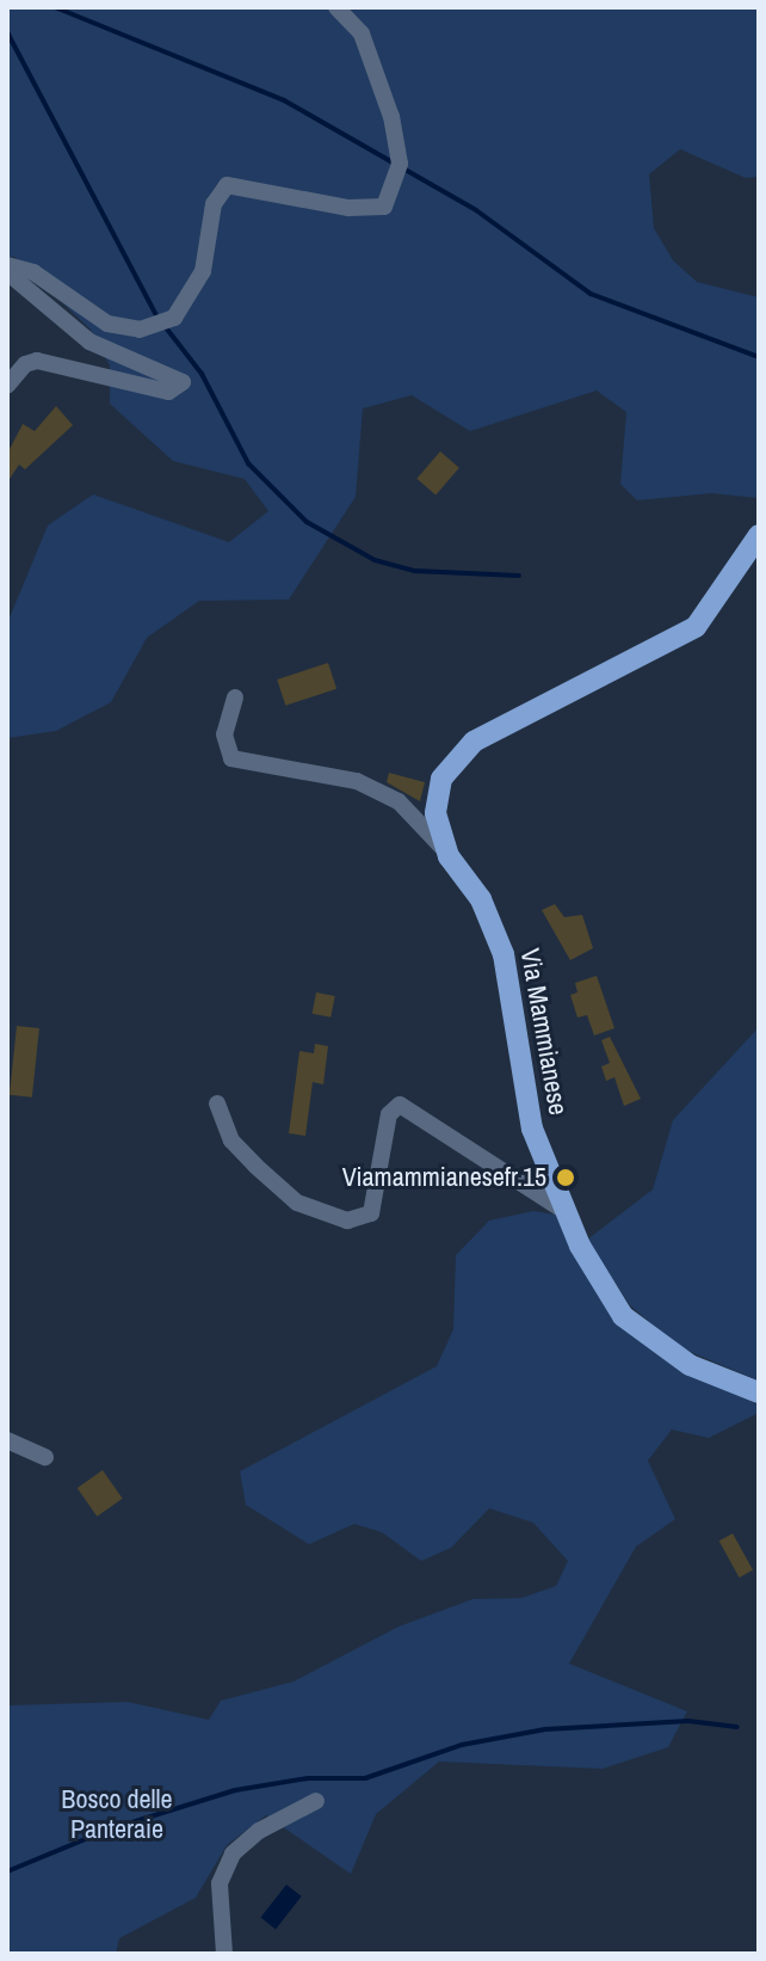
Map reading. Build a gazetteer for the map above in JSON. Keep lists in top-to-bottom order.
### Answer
{
  "streets": {
    "main road": ["Via Mammianese"]
  },
  "parks": ["Bosco delle Panteraie"],
  "places": ["Viamammianesefr.15"]
}
